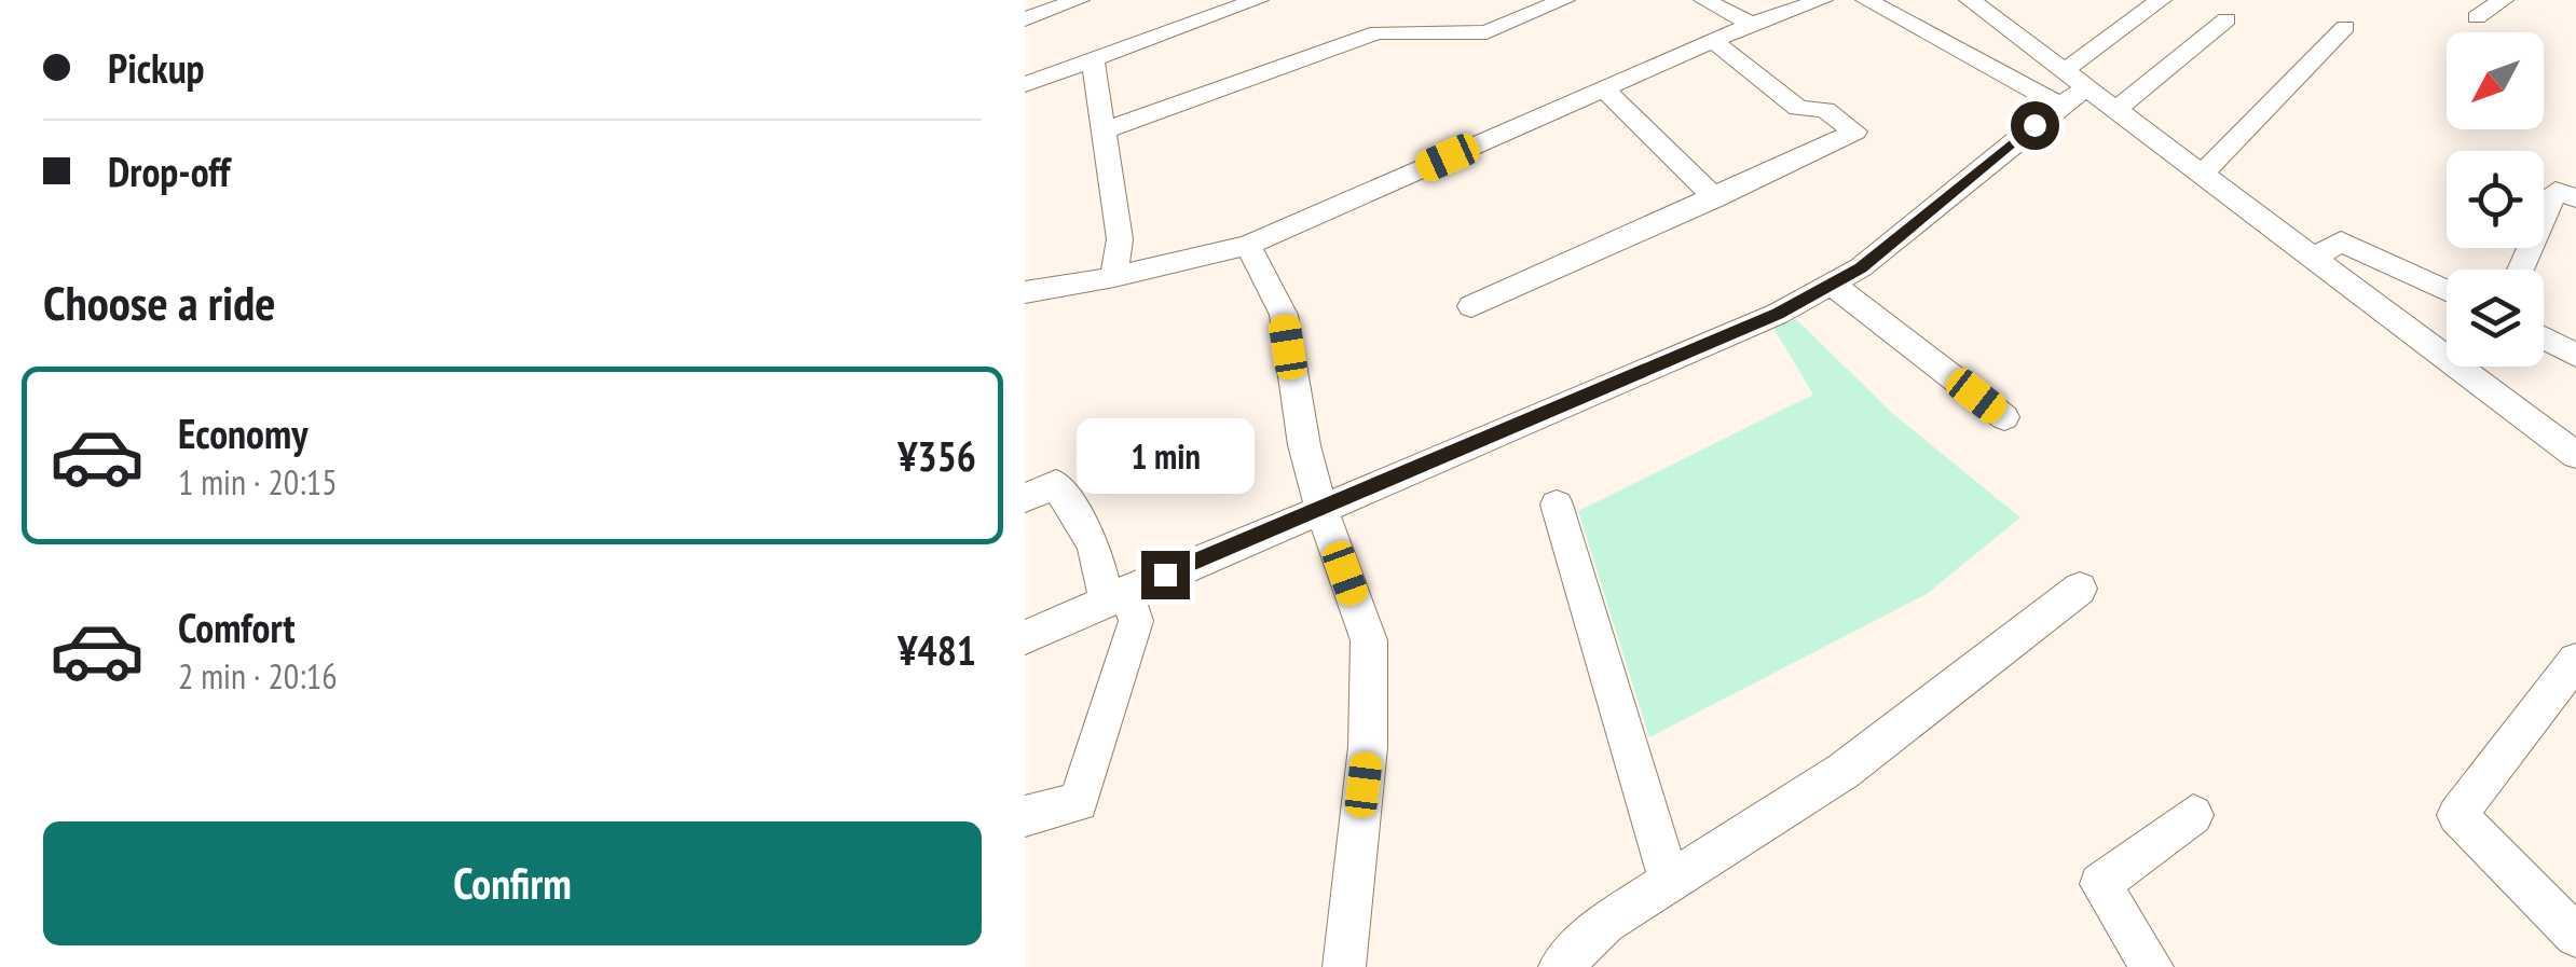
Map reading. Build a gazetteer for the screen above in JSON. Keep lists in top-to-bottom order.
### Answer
{
  "north": "bottom left",
  "page": {
    "banner": ["Pickup", "Drop-off"],
    "heading": "Choose a ride",
    "list": [
      {
        "name": "Economy",
        "note": "1 min · 20:15",
        "value": "¥356"
      },
      {
        "name": "Comfort",
        "note": "2 min · 20:16",
        "value": "¥481"
      }
    ],
    "bubble": "1 min",
    "buttons": "Confirm"
  }
}
